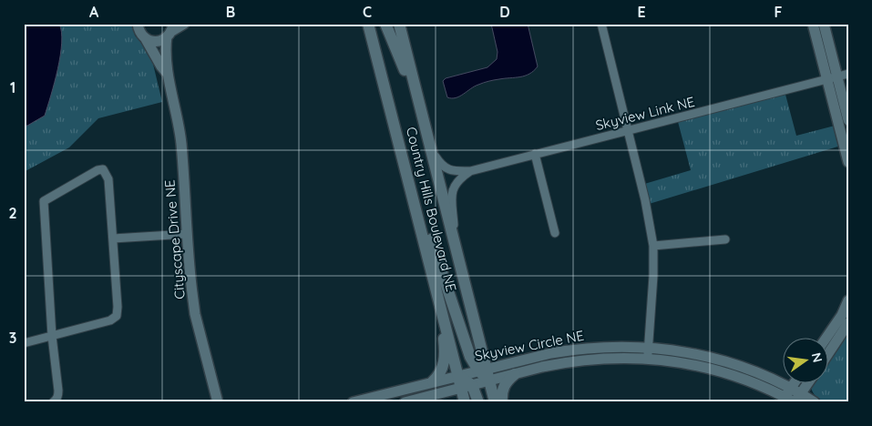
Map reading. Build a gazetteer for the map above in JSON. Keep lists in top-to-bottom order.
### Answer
{
  "streets": {
    "main road": ["Country Hills Boulevard NE"],
    "street": ["Skyview Link NE", "Cityscape Drive NE", "Skyview Circle NE"]
  },
  "crossings": [
    ["Skyview Link NE", "Country Hills Boulevard NE"],
    ["Country Hills Boulevard NE", "Skyview Circle NE"]
  ],
  "north": "right",
  "grid": {
    "columns": [
      "A",
      "B",
      "C",
      "D",
      "E",
      "F"
    ],
    "rows": ["1", "2", "3"]
  }
}
